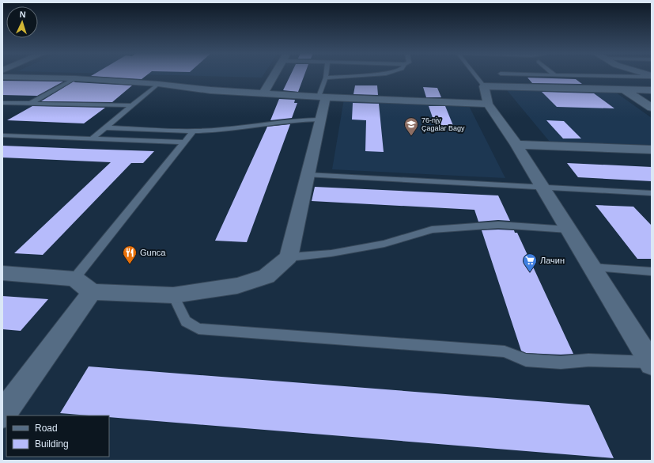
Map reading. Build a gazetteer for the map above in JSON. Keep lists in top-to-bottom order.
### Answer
{
  "places": {
    "school or university": ["76-njy Çagalar Bagy"],
    "restaurant": ["Gunca"],
    "supermarket": ["Лачин"]
  },
  "legend": ["Road", "Building"],
  "north": "top"
}
